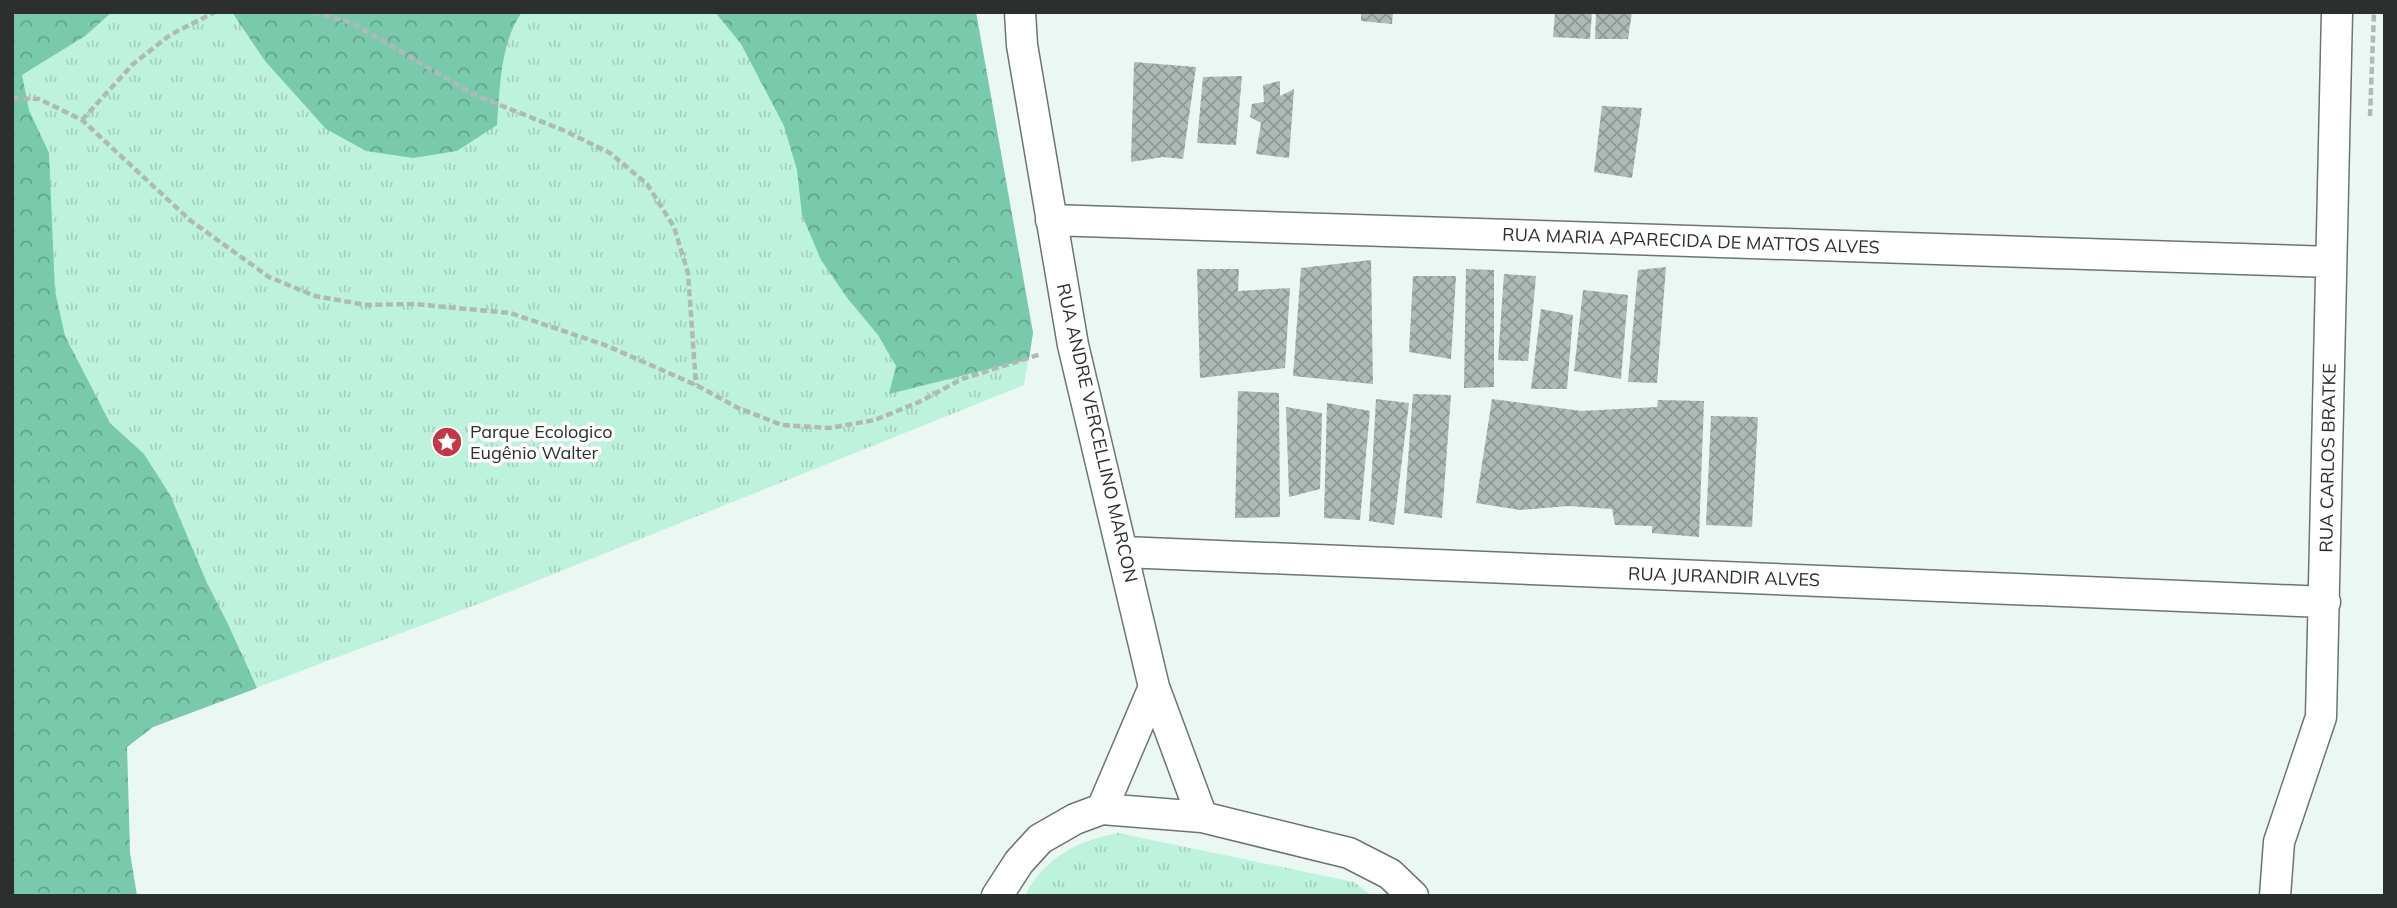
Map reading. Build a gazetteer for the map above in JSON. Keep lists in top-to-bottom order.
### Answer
{
  "streets": {
    "street": [
      "RUA MARIA APARECIDA DE MATTOS ALVES",
      "RUA ANDRE VERCELLINO MARCON",
      "RUA CARLOS BRATKE",
      "RUA JURANDIR ALVES"
    ]
  },
  "crossings": [
    ["RUA MARIA APARECIDA DE MATTOS ALVES", "RUA ANDRE VERCELLINO MARCON"],
    ["RUA MARIA APARECIDA DE MATTOS ALVES", "RUA CARLOS BRATKE"],
    ["RUA ANDRE VERCELLINO MARCON", "RUA JURANDIR ALVES"],
    ["RUA CARLOS BRATKE", "RUA JURANDIR ALVES"]
  ],
  "places": {
    "place": ["Parque Ecologico Eugênio Walter"]
  }
}
